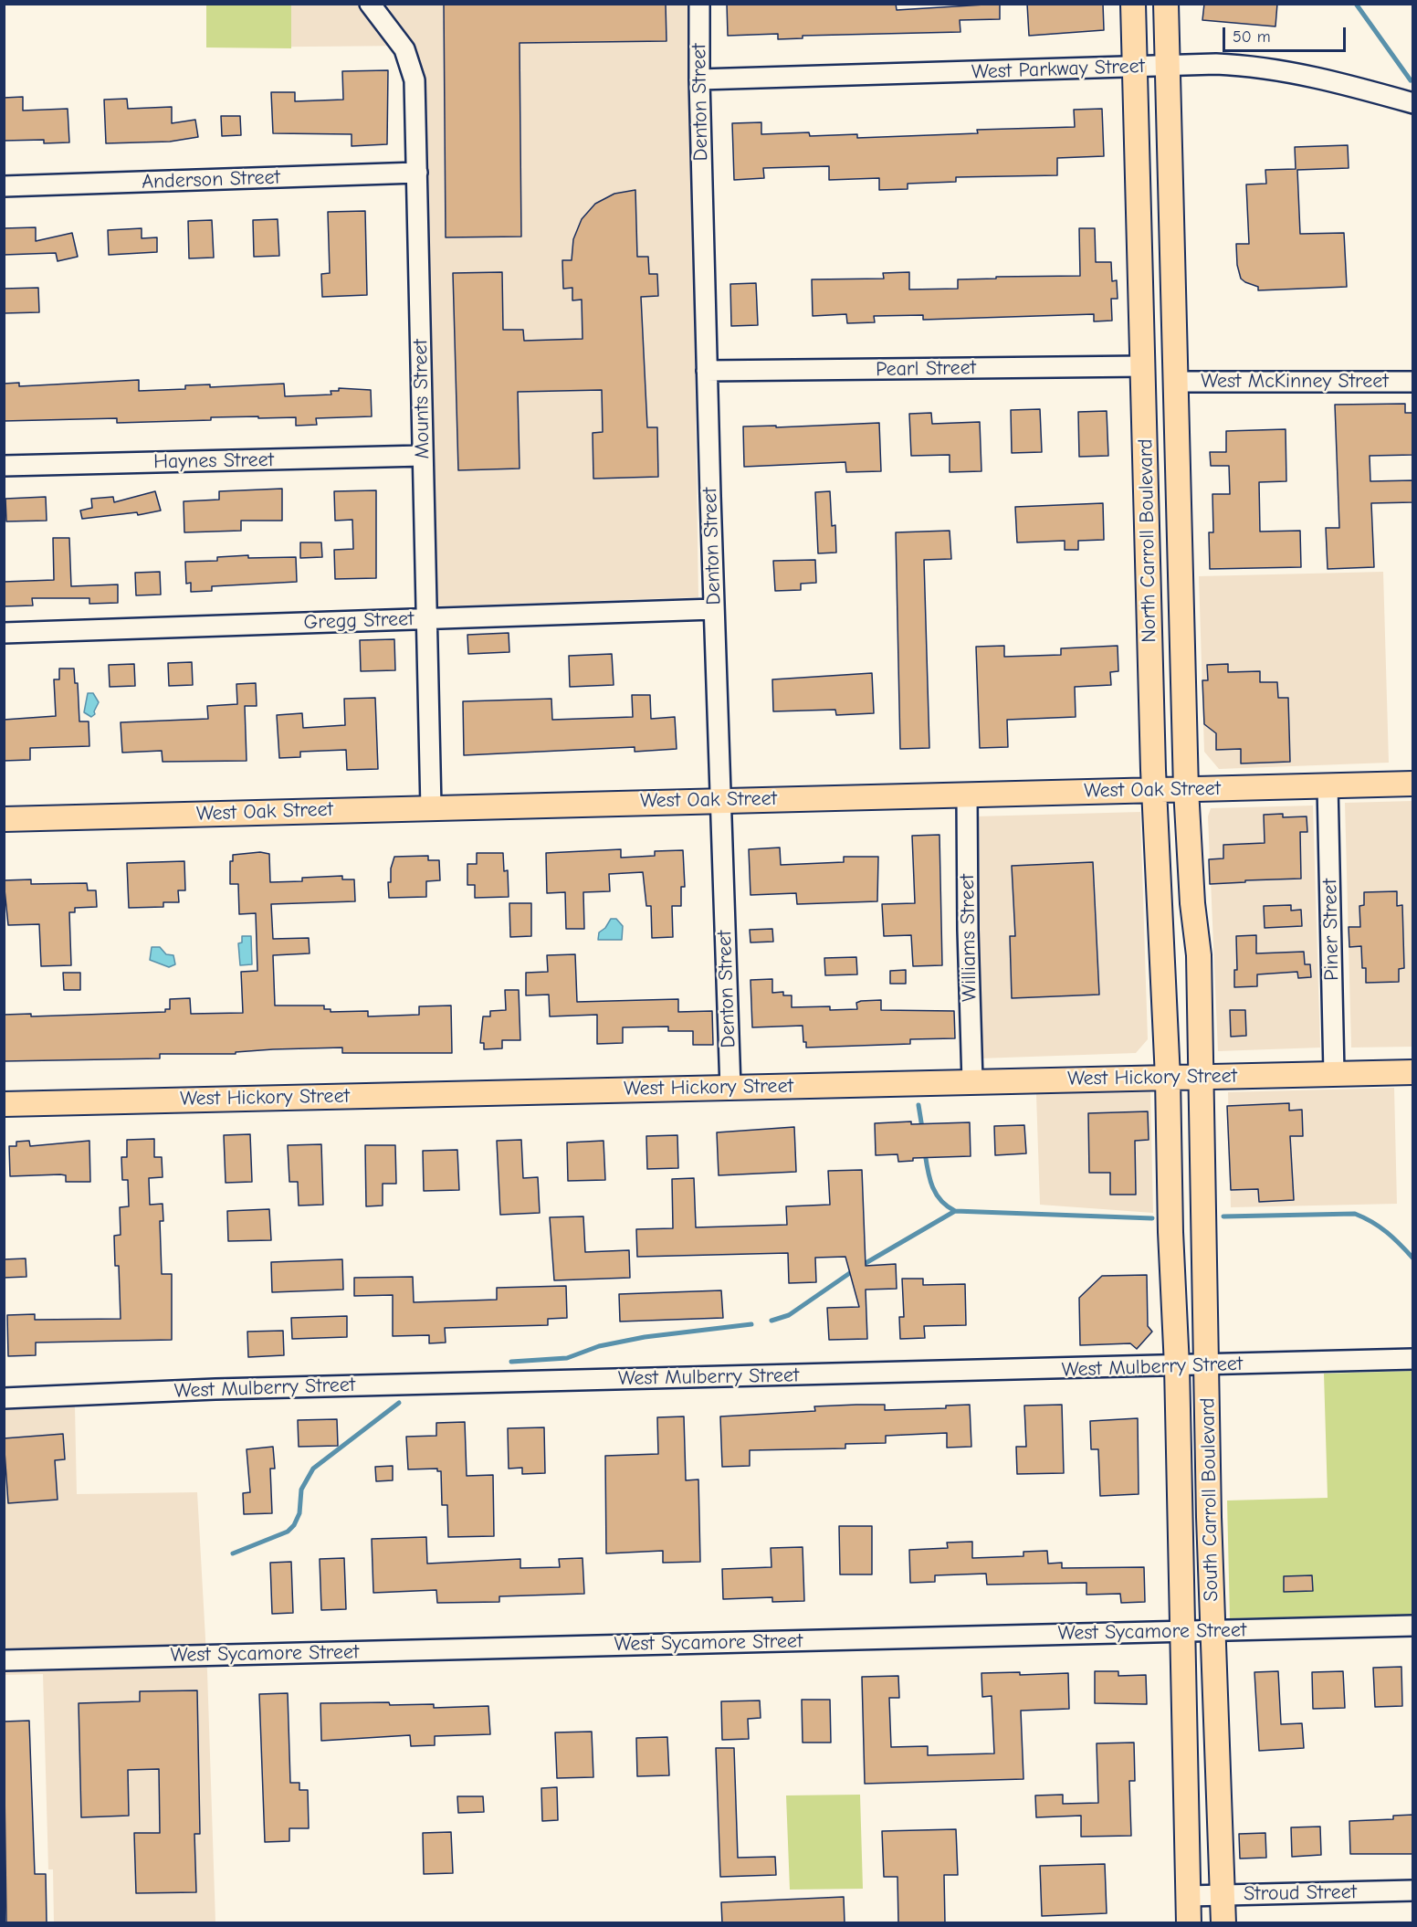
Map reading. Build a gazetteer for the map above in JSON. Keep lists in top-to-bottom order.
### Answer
{
  "streets": {
    "main road": [
      "North Carroll Boulevard",
      "West Oak Street",
      "West Hickory Street",
      "South Carroll Boulevard"
    ],
    "street": [
      "West Parkway Street",
      "Denton Street",
      "Anderson Street",
      "Pearl Street",
      "West McKinney Street",
      "Mounts Street",
      "Haynes Street",
      "Gregg Street",
      "Piner Street",
      "Williams Street",
      "West Mulberry Street",
      "West Sycamore Street",
      "Stroud Street"
    ]
  },
  "crossings": [
    ["West Parkway Street", "Denton Street"],
    ["West Parkway Street", "North Carroll Boulevard"],
    ["Denton Street", "Pearl Street"],
    ["Denton Street", "Gregg Street"],
    ["Denton Street", "West Oak Street"],
    ["Denton Street", "West Hickory Street"],
    ["Anderson Street", "Mounts Street"],
    ["Pearl Street", "North Carroll Boulevard"],
    ["West McKinney Street", "North Carroll Boulevard"],
    ["Mounts Street", "Haynes Street"],
    ["Mounts Street", "Gregg Street"],
    ["Mounts Street", "West Oak Street"],
    ["North Carroll Boulevard", "West Oak Street"],
    ["North Carroll Boulevard", "West Hickory Street"],
    ["North Carroll Boulevard", "South Carroll Boulevard"],
    ["West Oak Street", "Piner Street"],
    ["West Oak Street", "Williams Street"],
    ["Piner Street", "West Hickory Street"],
    ["Williams Street", "West Hickory Street"],
    ["West Hickory Street", "South Carroll Boulevard"],
    ["West Mulberry Street", "South Carroll Boulevard"],
    ["South Carroll Boulevard", "West Sycamore Street"],
    ["South Carroll Boulevard", "Stroud Street"]
  ],
  "scale_bar": "50 m"
}
